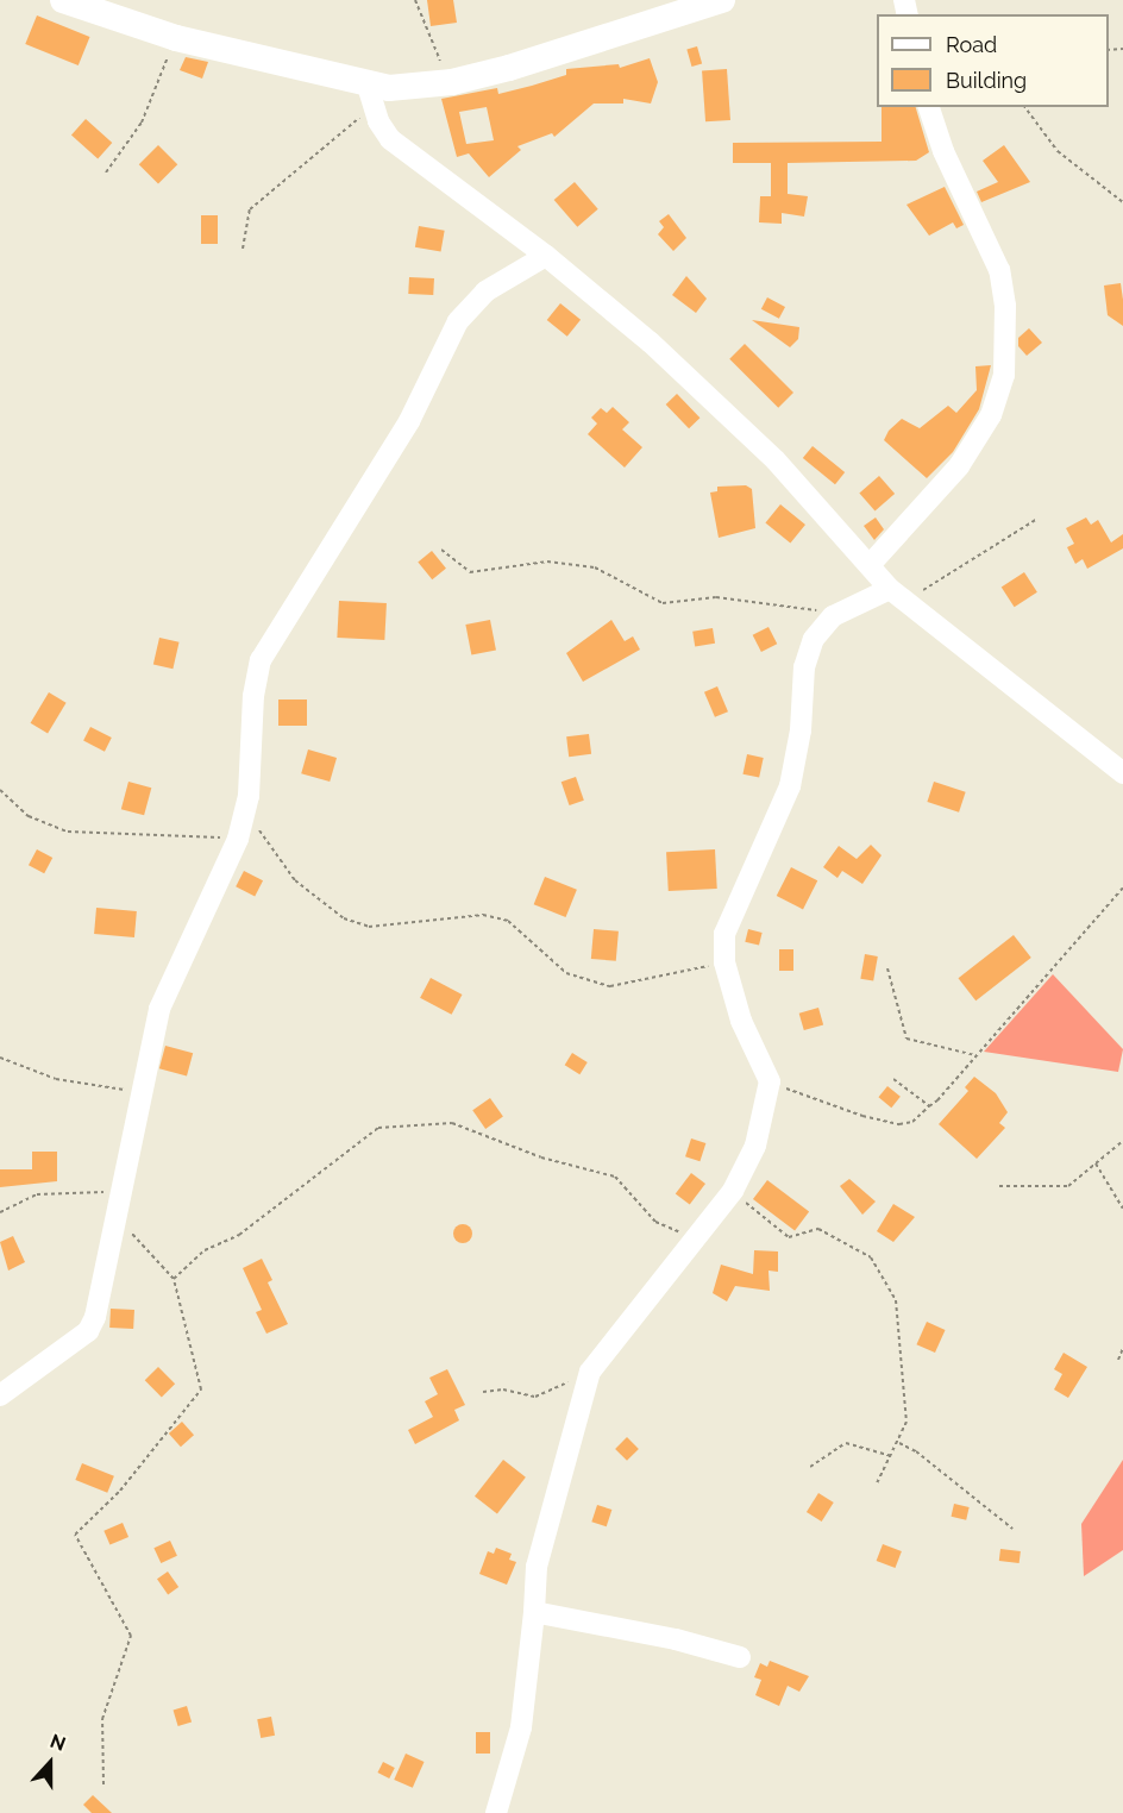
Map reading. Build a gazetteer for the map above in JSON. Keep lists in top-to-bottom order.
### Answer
{
  "legend": ["Road", "Building"],
  "north": "top"
}
